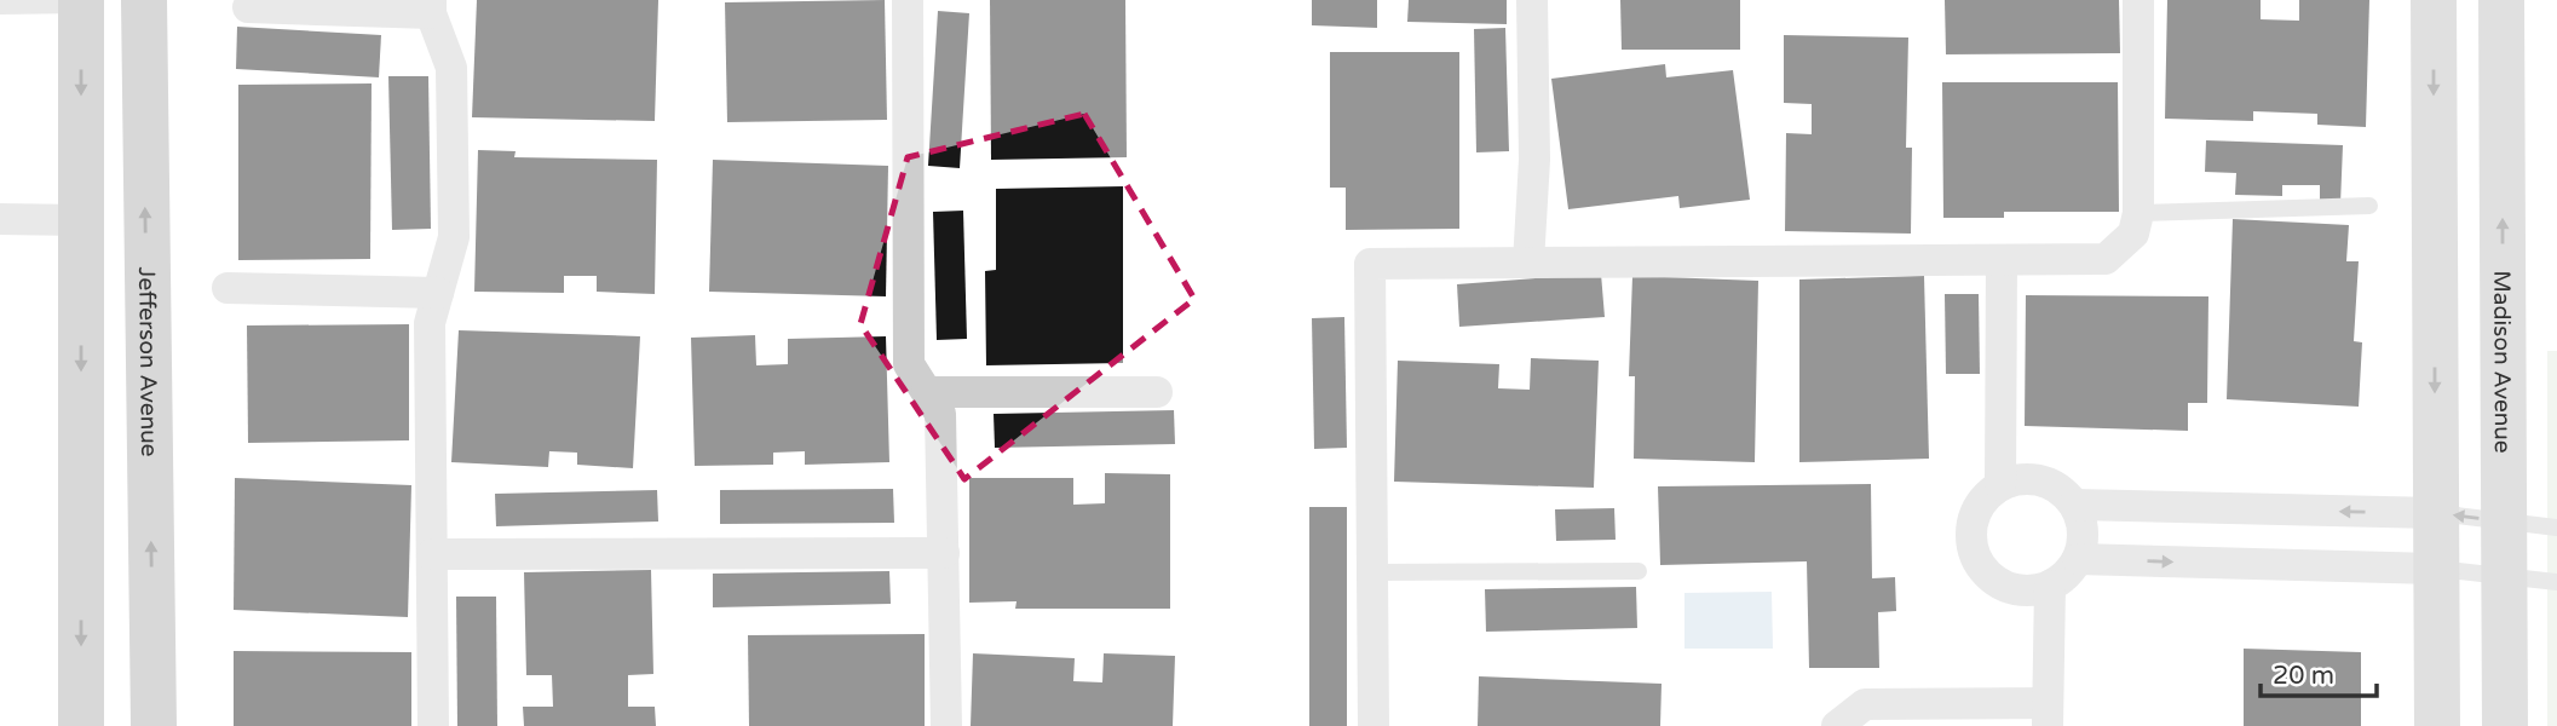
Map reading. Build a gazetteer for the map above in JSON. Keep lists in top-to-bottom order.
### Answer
{
  "streets": {
    "main road": ["Jefferson Avenue", "Madison Avenue"]
  },
  "scale_bar": "20 m"
}
